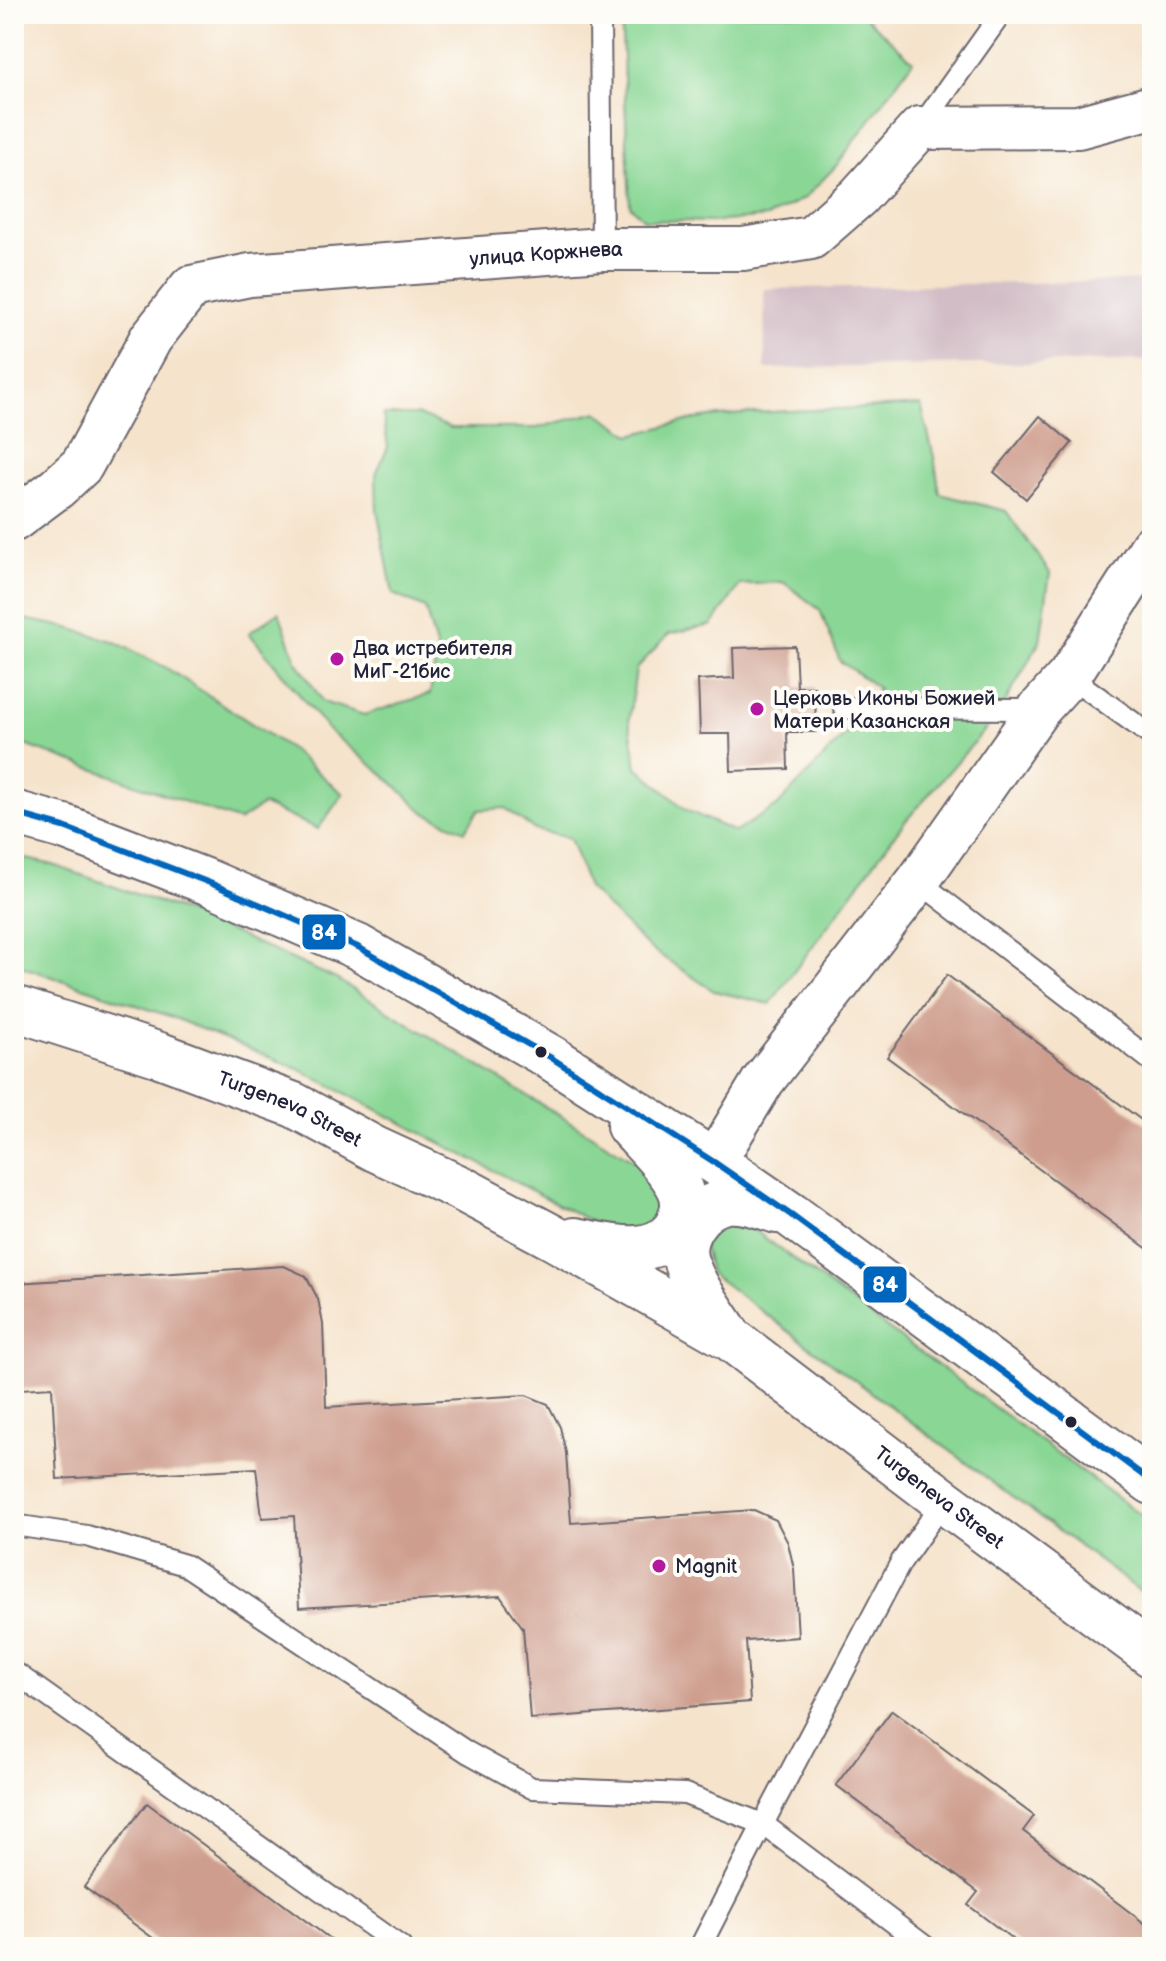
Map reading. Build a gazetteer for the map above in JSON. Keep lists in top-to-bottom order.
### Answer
{
  "streets": {
    "main road": ["Turgeneva Street"],
    "street": ["улица Коржнева"]
  },
  "places": ["Два истребителя МиГ-21бис", "Церковь Иконы Божией Матери Казанская", "Magnit"],
  "lines": ["transit line 84"]
}
